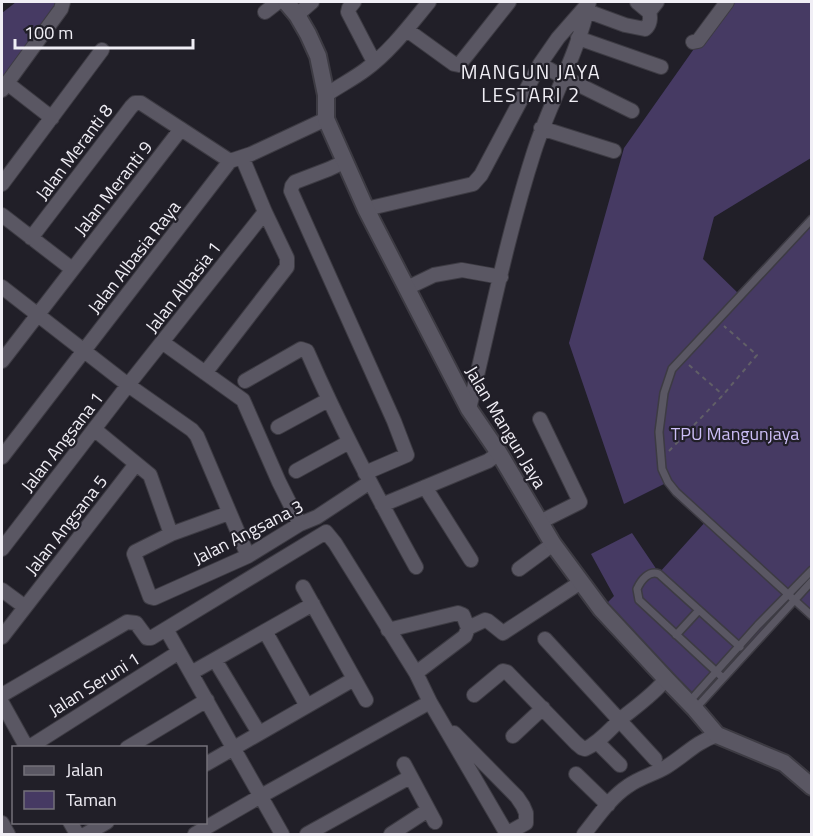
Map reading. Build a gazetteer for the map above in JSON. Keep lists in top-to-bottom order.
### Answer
{
  "streets": {
    "street": [
      "Jalan Meranti 8",
      "Jalan Meranti 9",
      "Jalan Albasia Raya",
      "Jalan Albasia 1",
      "Jalan Mangun Jaya",
      "Jalan Angsana 1",
      "Jalan Angsana 5",
      "Jalan Angsana 3",
      "Jalan Seruni 1"
    ]
  },
  "crossings": [
    ["Jalan Meranti 8", "Jalan Meranti 9"],
    ["Jalan Albasia Raya", "Jalan Mangun Jaya"],
    ["Jalan Albasia 1", "Jalan Angsana 1"],
    ["Jalan Mangun Jaya", "Jalan Angsana 3"]
  ],
  "districts": ["MANGUN JAYA LESTARI 2"],
  "parks": ["TPU Mangunjaya"],
  "legend": ["Jalan", "Taman"],
  "scale_bar": "100 m"
}
